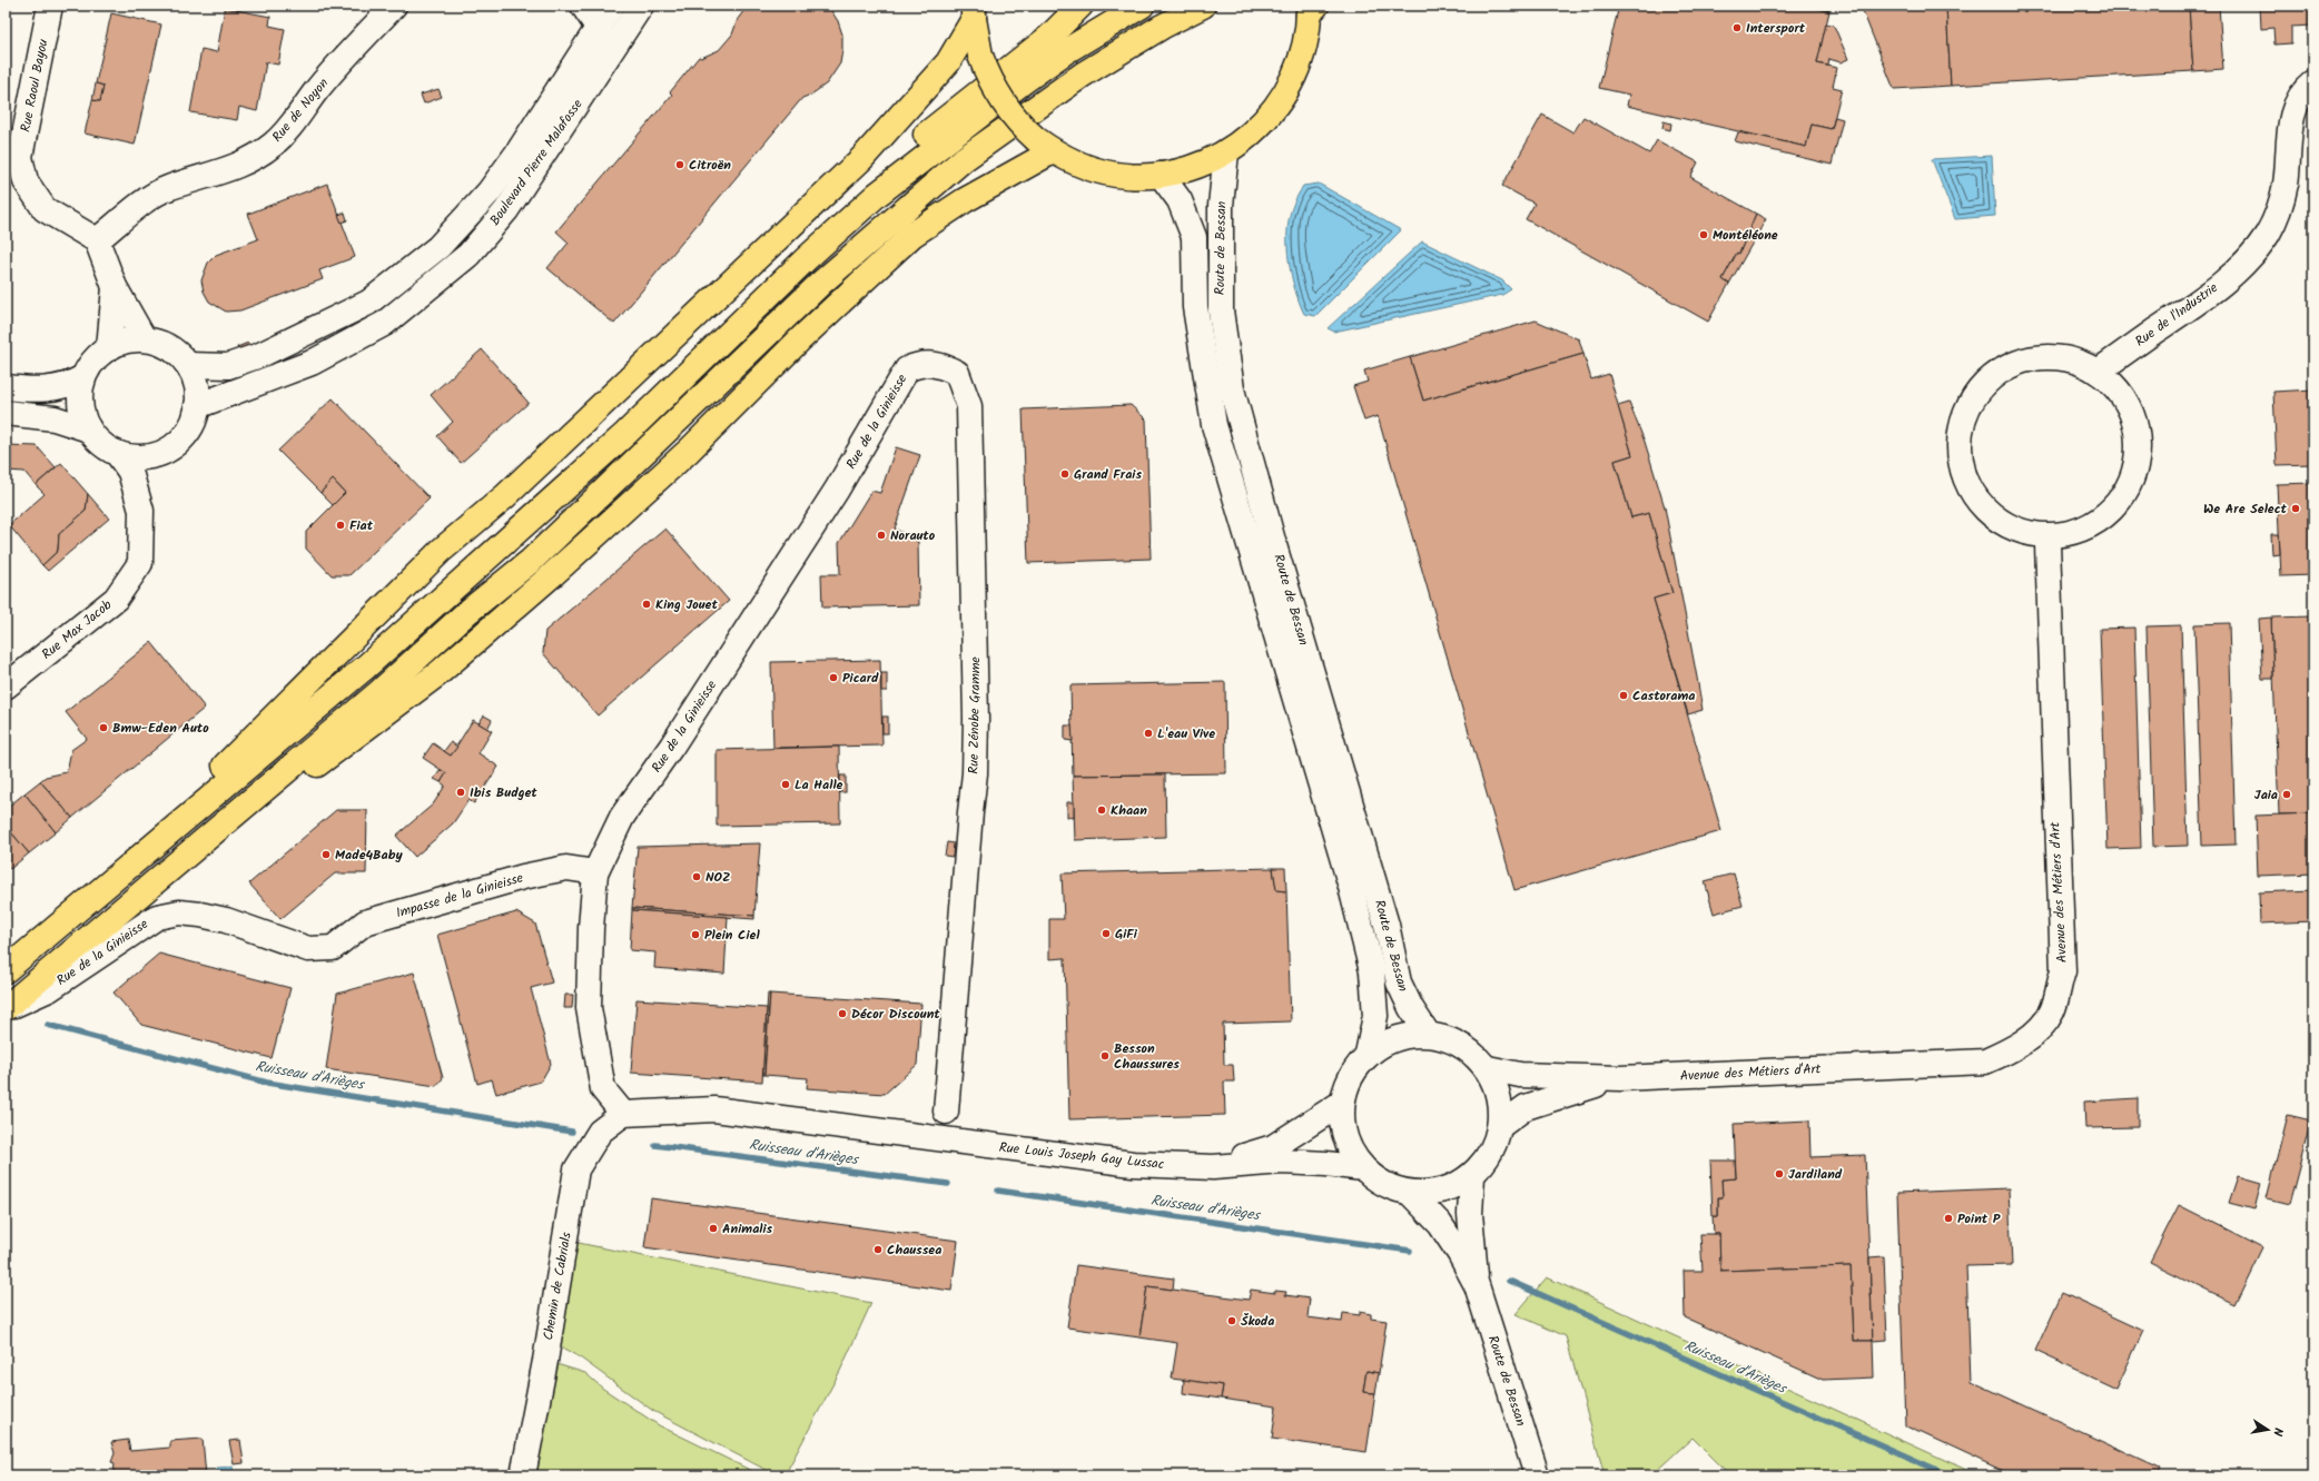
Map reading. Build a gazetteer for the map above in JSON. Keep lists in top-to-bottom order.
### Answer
{
  "streets": {
    "street": [
      "Rue Raoul Bayou",
      "Rue de Noyon",
      "Boulevard Pierre Malafosse",
      "Route de Bessan",
      "Rue de l'Industrie",
      "Rue de la Ginieisse",
      "Rue Max Jacob",
      "Rue Zénobe Gramme",
      "Avenue des Métiers d'Art",
      "Impasse de la Ginieisse",
      "Rue Louis Joseph Gay Lussac",
      "Chemin de Cabrials"
    ]
  },
  "crossings": [
    ["Rue Raoul Bayou", "Rue de Noyon"],
    ["Boulevard Pierre Malafosse", "Rue Max Jacob"],
    ["Rue de la Ginieisse", "Rue Zénobe Gramme"],
    ["Rue de la Ginieisse", "Impasse de la Ginieisse"],
    ["Rue de la Ginieisse", "Rue Louis Joseph Gay Lussac"],
    ["Rue de la Ginieisse", "Chemin de Cabrials"],
    ["Rue Zénobe Gramme", "Rue Louis Joseph Gay Lussac"],
    ["Rue Louis Joseph Gay Lussac", "Chemin de Cabrials"]
  ],
  "water": ["Ruisseau d'Arièges"],
  "places": [
    "Intersport",
    "Citroën",
    "Montéléone",
    "Grand Frais",
    "We Are Select",
    "Fiat",
    "Norauto",
    "King Jouet",
    "Picard",
    "Castorama",
    "Bmw-Eden Auto",
    "L'eau Vive",
    "La Halle",
    "Ibis Budget",
    "Jaia",
    "Khaan",
    "Made4Baby",
    "NOZ",
    "GiFi",
    "Plein Ciel",
    "Décor Discount",
    "Besson Chaussures",
    "Jardiland",
    "Point P",
    "Animalis",
    "Chaussea",
    "Škoda"
  ],
  "north": "right"
}
